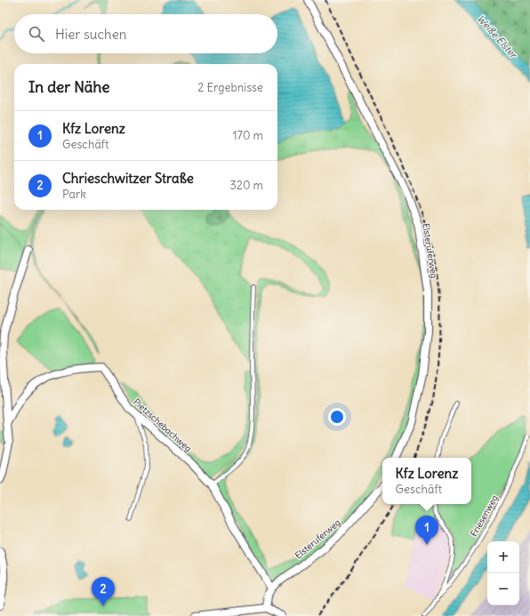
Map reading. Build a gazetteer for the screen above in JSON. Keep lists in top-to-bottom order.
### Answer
{
  "streets": {
    "street": ["Elsteruferweg", "Pietzschebachweg"],
    "lane": ["Friesenweg"]
  },
  "crossings": [
    ["Elsteruferweg", "Pietzschebachweg"]
  ],
  "water": ["Weiße Elster"],
  "page": {
    "search": "Hier suchen",
    "heading": ["In der Nähe", "2 Ergebnisse"],
    "list": [
      {
        "mark": "1",
        "name": "Kfz Lorenz",
        "note": "Geschäft",
        "value": "170 m"
      },
      {
        "mark": "2",
        "name": "Chrieschwitzer Straße",
        "note": "Park",
        "value": "320 m"
      }
    ],
    "popup": ["Kfz Lorenz", "Geschäft"],
    "pins": ["1", "2"],
    "map_buttons": ["+", "−"]
  }
}
